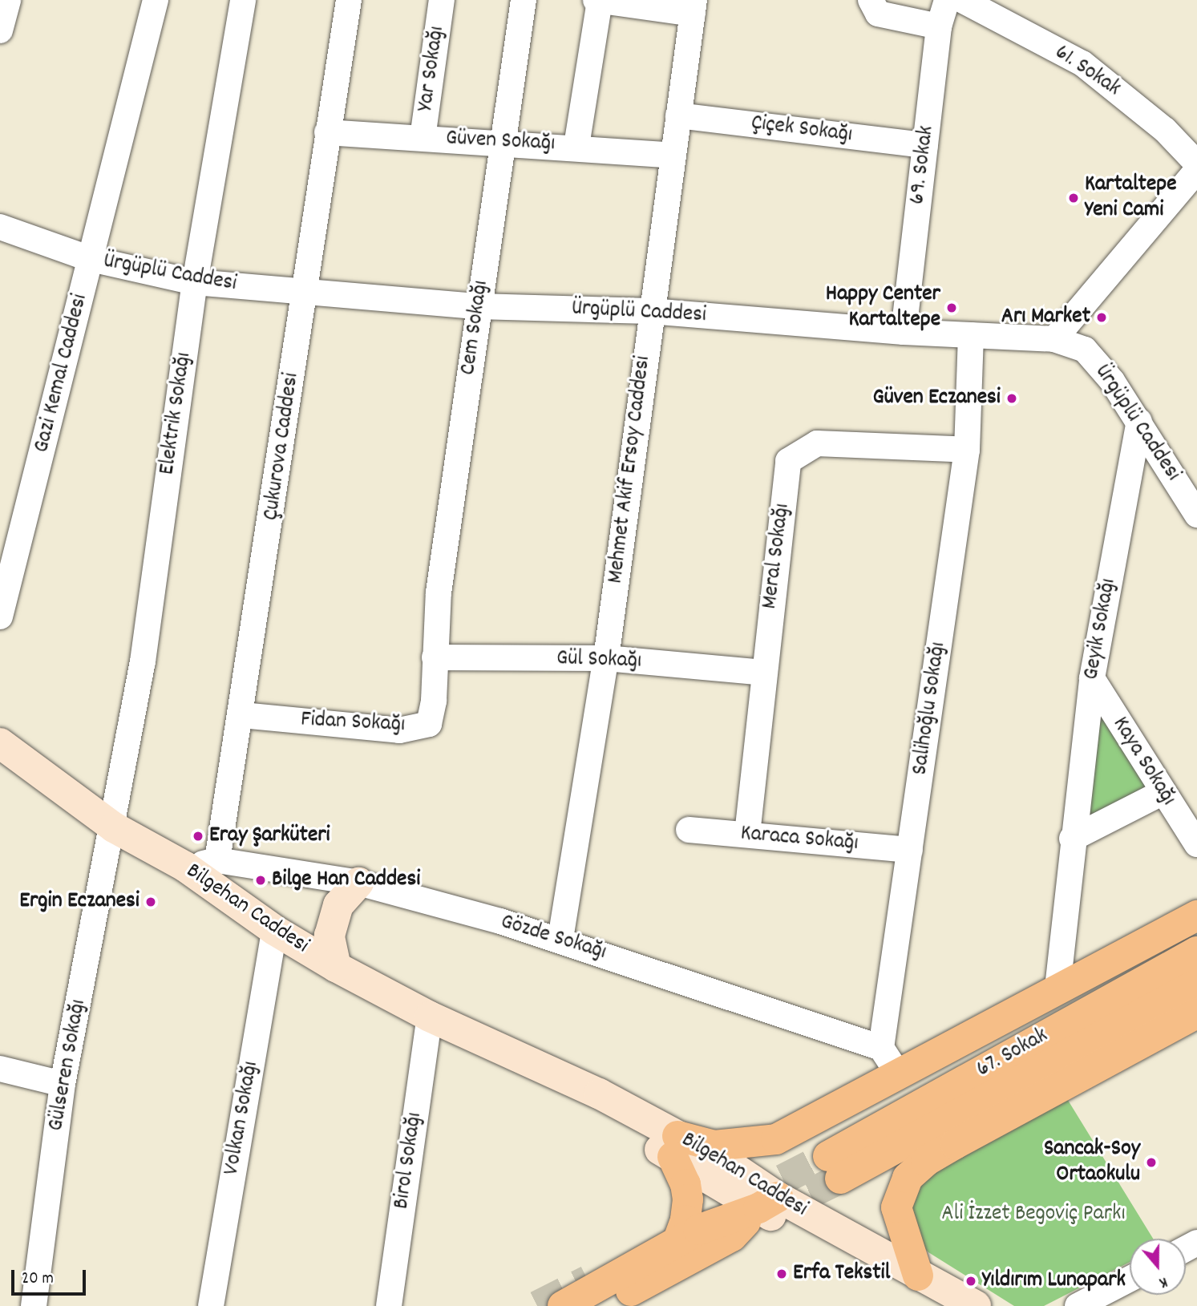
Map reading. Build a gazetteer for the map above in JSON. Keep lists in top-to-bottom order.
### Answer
{
  "streets": {
    "main road": ["Bilgehan Caddesi", "67. Sokak"],
    "street": [
      "Yar Sokağı",
      "61. Sokak",
      "Çiçek Sokağı",
      "Güven Sokağı",
      "69. Sokak",
      "Ürgüplü Caddesi",
      "Cem Sokağı",
      "Gazi Kemal Caddesi",
      "Elektrik Sokağı",
      "Çukurova Caddesi",
      "Mehmet Akif Ersoy Caddesi",
      "Meral Sokağı",
      "Geyik Sokağı",
      "Gül Sokağı",
      "Salihoğlu Sokağı",
      "Fidan Sokağı",
      "Kaya Sokağı",
      "Karaca Sokağı",
      "Gözde Sokağı",
      "Gülseren Sokağı",
      "Volkan Sokağı",
      "Birol Sokağı"
    ]
  },
  "crossings": [
    ["Yar Sokağı", "Güven Sokağı"],
    ["Çiçek Sokağı", "69. Sokak"],
    ["Çiçek Sokağı", "Mehmet Akif Ersoy Caddesi"],
    ["Güven Sokağı", "Cem Sokağı"],
    ["Güven Sokağı", "Çukurova Caddesi"],
    ["Güven Sokağı", "Mehmet Akif Ersoy Caddesi"],
    ["69. Sokak", "Ürgüplü Caddesi"],
    ["Ürgüplü Caddesi", "Cem Sokağı"],
    ["Ürgüplü Caddesi", "Gazi Kemal Caddesi"],
    ["Ürgüplü Caddesi", "Elektrik Sokağı"],
    ["Ürgüplü Caddesi", "Çukurova Caddesi"],
    ["Ürgüplü Caddesi", "Mehmet Akif Ersoy Caddesi"],
    ["Ürgüplü Caddesi", "Geyik Sokağı"],
    ["Ürgüplü Caddesi", "Salihoğlu Sokağı"],
    ["Cem Sokağı", "Gül Sokağı"],
    ["Cem Sokağı", "Fidan Sokağı"],
    ["Elektrik Sokağı", "Bilgehan Caddesi"],
    ["Elektrik Sokağı", "Gülseren Sokağı"],
    ["Çukurova Caddesi", "Fidan Sokağı"],
    ["Çukurova Caddesi", "Gözde Sokağı"],
    ["Mehmet Akif Ersoy Caddesi", "Gül Sokağı"],
    ["Mehmet Akif Ersoy Caddesi", "Gözde Sokağı"],
    ["Meral Sokağı", "Gül Sokağı"],
    ["Meral Sokağı", "Salihoğlu Sokağı"],
    ["Meral Sokağı", "Karaca Sokağı"],
    ["Geyik Sokağı", "Kaya Sokağı"],
    ["Gül Sokağı", "Fidan Sokağı"],
    ["Salihoğlu Sokağı", "Karaca Sokağı"],
    ["Salihoğlu Sokağı", "Gözde Sokağı"],
    ["Bilgehan Caddesi", "Gülseren Sokağı"],
    ["Bilgehan Caddesi", "Volkan Sokağı"],
    ["Bilgehan Caddesi", "Birol Sokağı"]
  ],
  "parks": ["Ali İzzet Begoviç Parkı"],
  "places": [
    "Kartaltepe Yeni Cami",
    "Happy Center Kartaltepe",
    "Arı Market",
    "Güven Eczanesi",
    "Eray Şarküteri",
    "Bilge Han Caddesi",
    "Ergin Eczanesi",
    "Sancak-Soy Ortaokulu",
    "Erfa Tekstil",
    "Yıldırım Lunapark"
  ],
  "scale_bar": "20 m",
  "north": "bottom"
}
